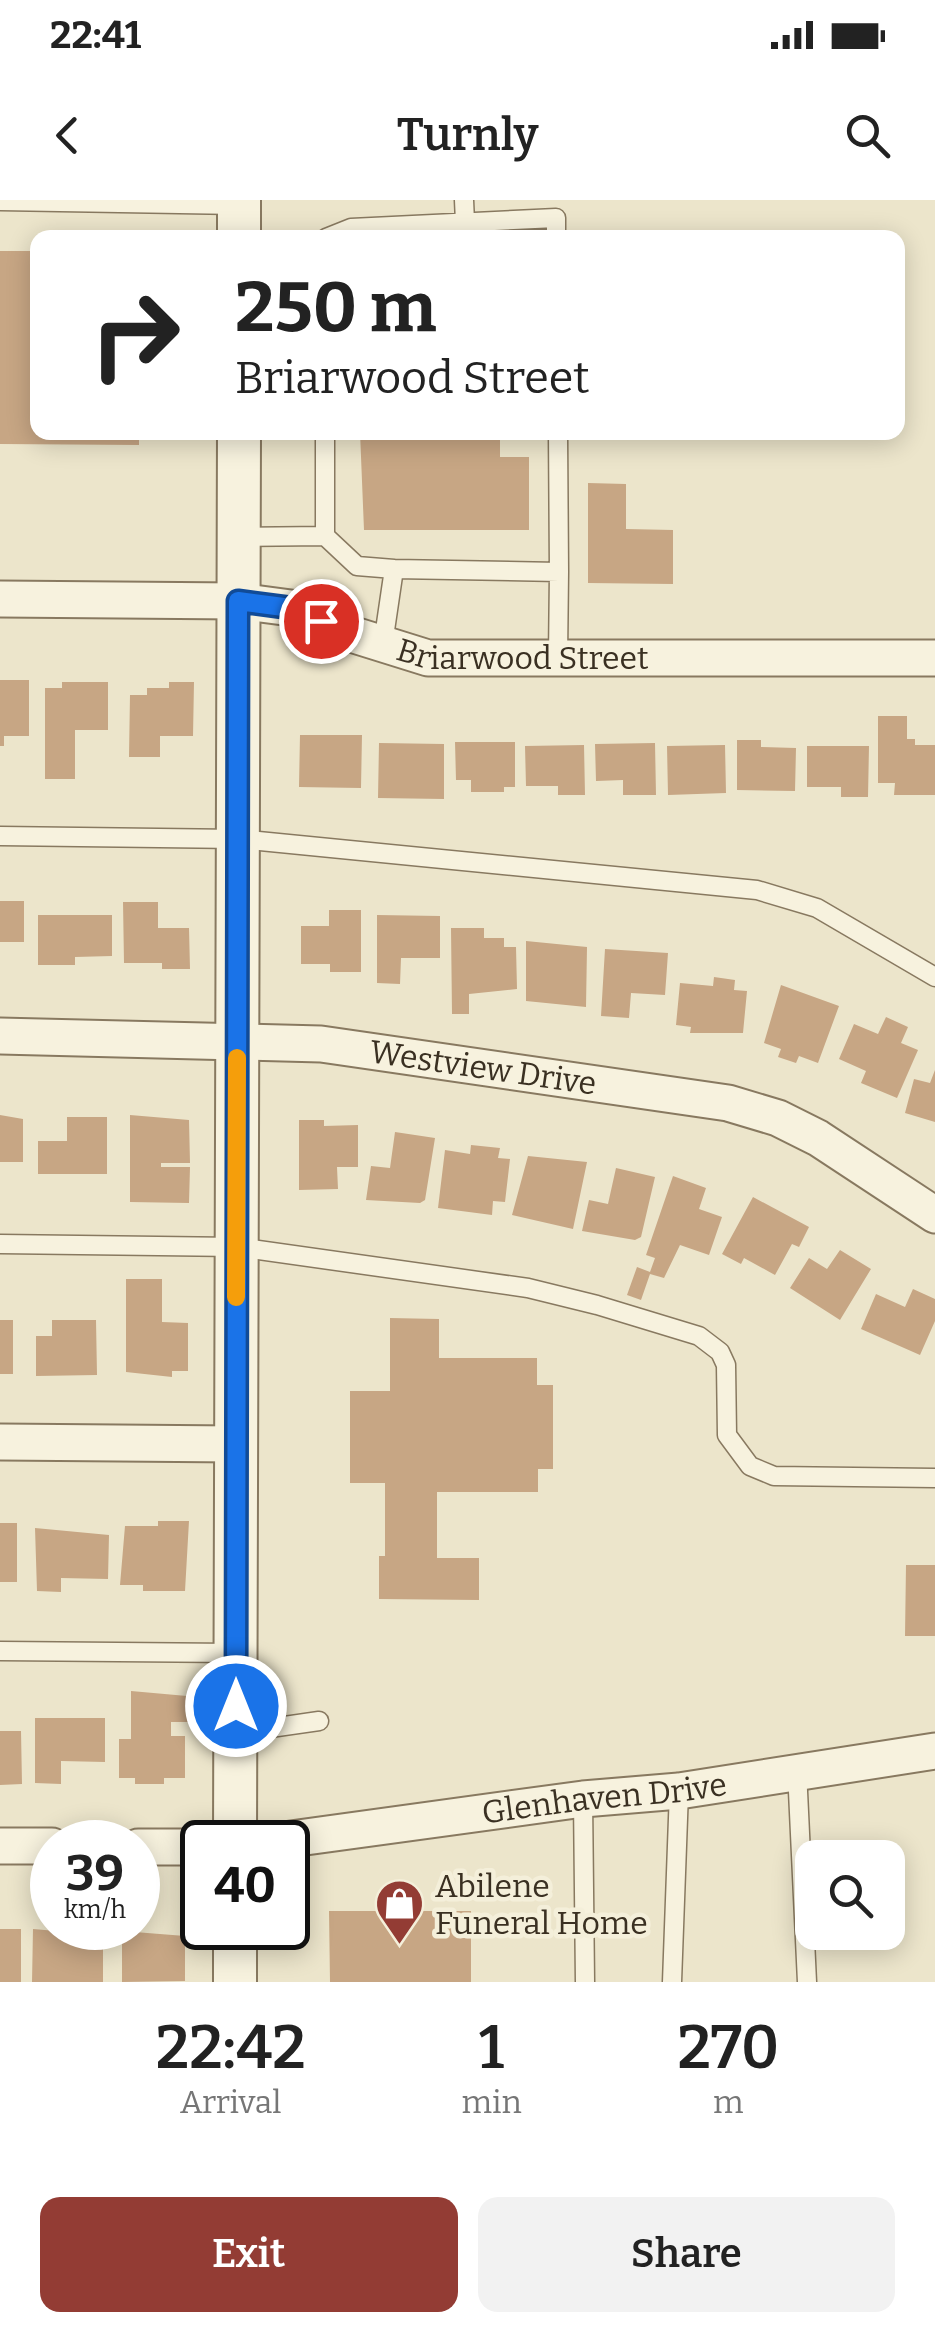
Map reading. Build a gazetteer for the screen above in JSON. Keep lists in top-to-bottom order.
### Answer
{
  "streets": {
    "street": ["Briarwood Street", "Westview Drive", "Glenhaven Drive"]
  },
  "places": {
    "shop": ["Abilene Funeral Home"]
  },
  "page": {
    "status": "22:41",
    "header": "Turnly",
    "turn": ["250 m", "Briarwood Street"],
    "speed": "39 km/h",
    "limit": "40",
    "eta": [
      "22:42",
      "Arrival",
      "1",
      "min",
      "270",
      "m"
    ],
    "buttons": ["Exit", "Share"]
  }
}
